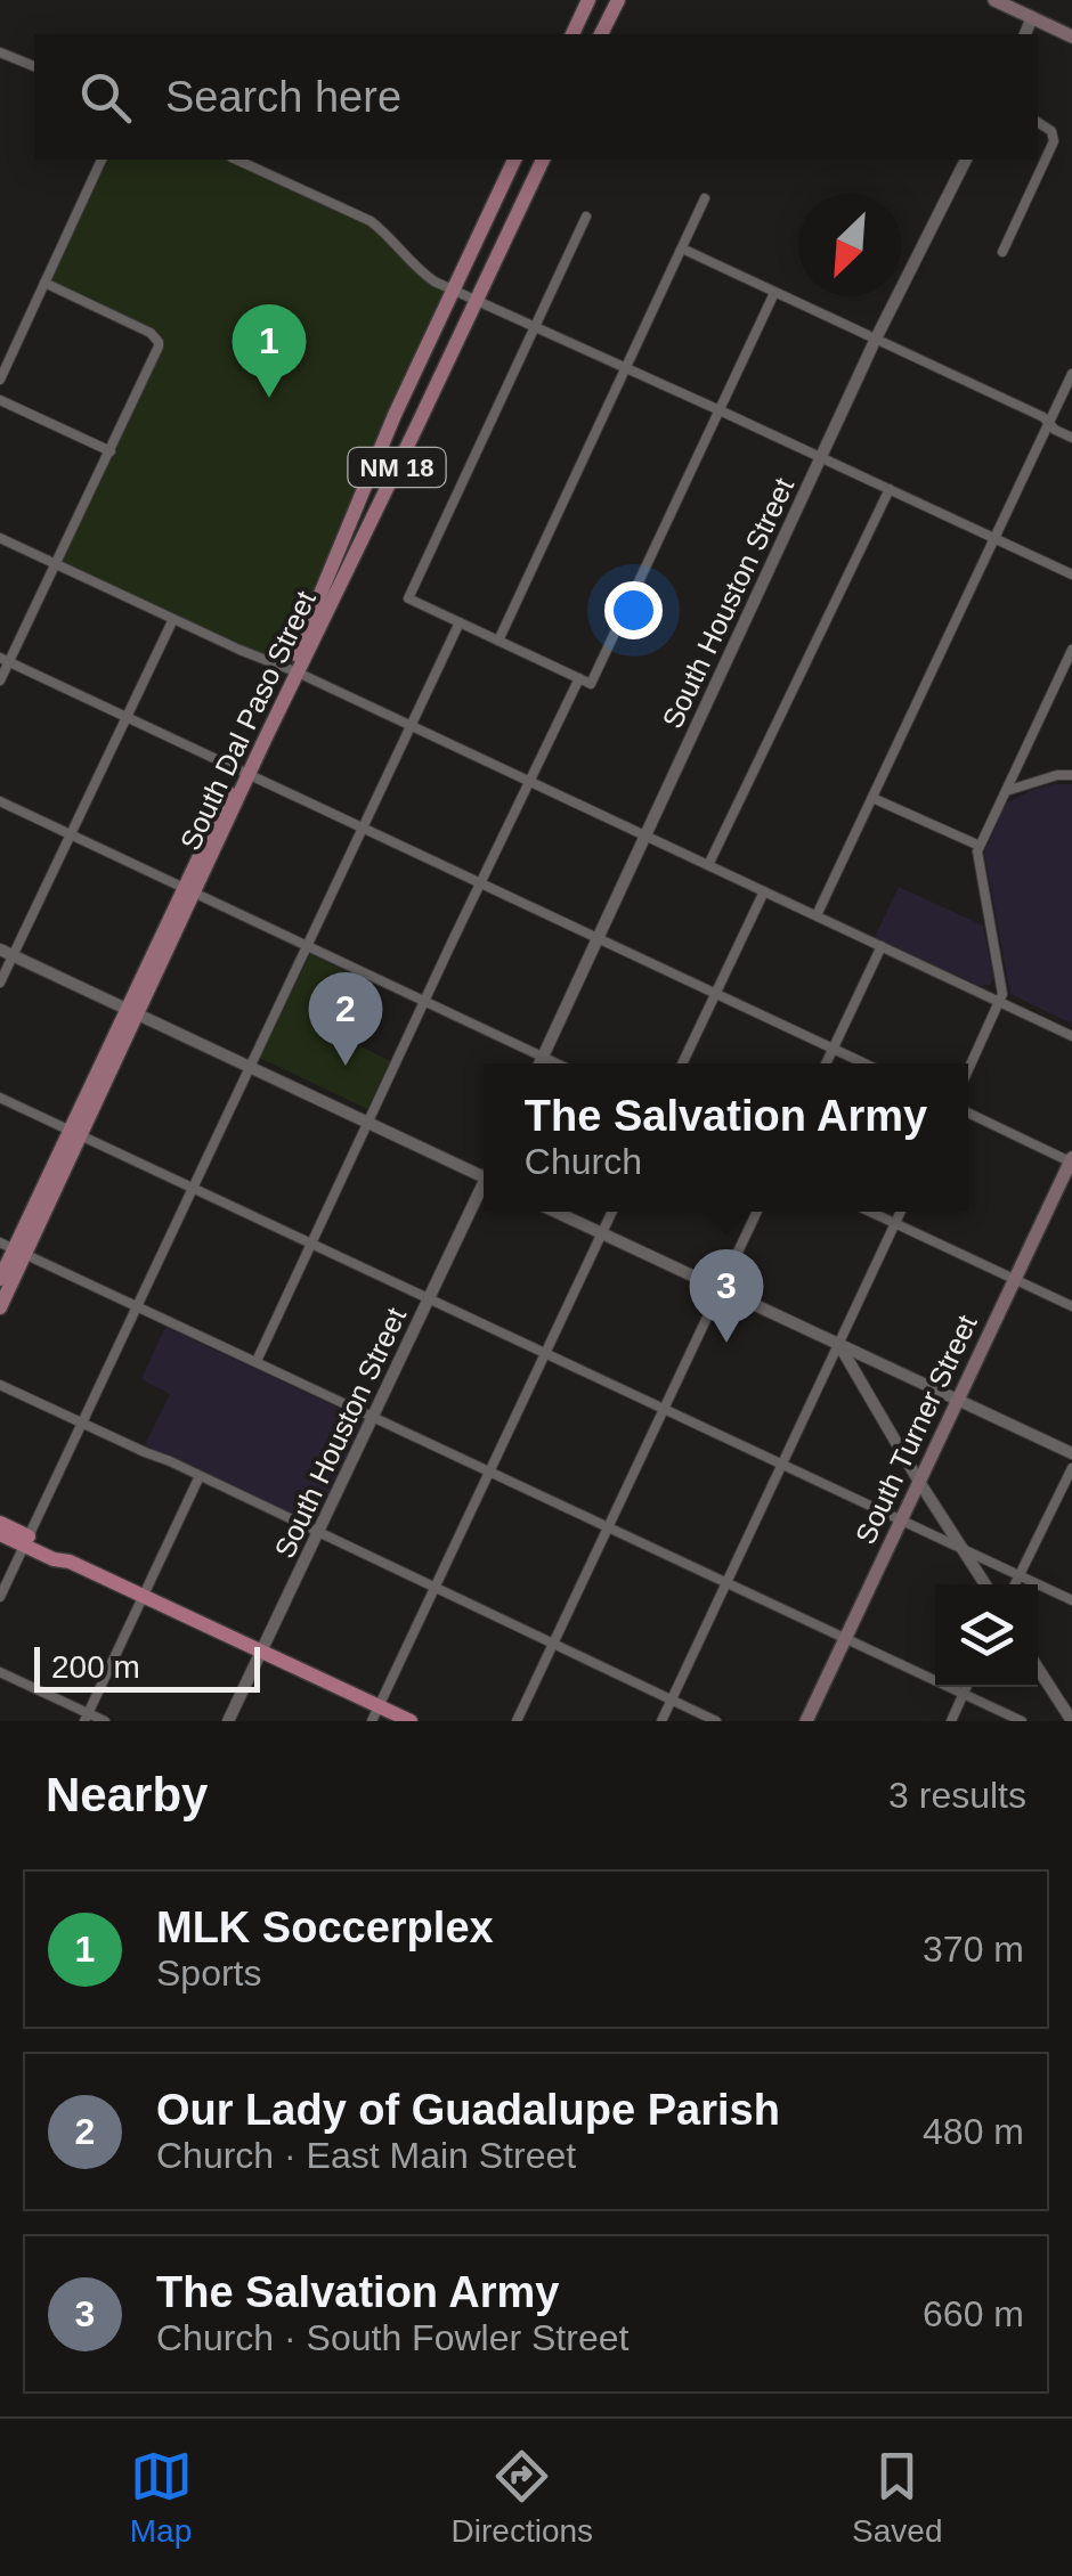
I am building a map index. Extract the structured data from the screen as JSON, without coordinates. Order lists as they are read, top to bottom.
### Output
{
  "streets": {
    "main road": ["NM 18", "South Dal Paso Street", "South Turner Street"],
    "street": ["South Houston Street"]
  },
  "scale_bar": "200 m",
  "north": "bottom left",
  "page": {
    "search": "Search here",
    "pins": ["1", "2", "3"],
    "popup": ["The Salvation Army", "Church"],
    "scale": "200 m",
    "heading": ["Nearby", "3 results"],
    "list": [
      {
        "mark": "1",
        "name": "MLK Soccerplex",
        "note": "Sports",
        "value": "370 m"
      },
      {
        "mark": "2",
        "name": "Our Lady of Guadalupe Parish",
        "note": "Church · East Main Street",
        "value": "480 m"
      },
      {
        "mark": "3",
        "name": "The Salvation Army",
        "note": "Church · South Fowler Street",
        "value": "660 m"
      }
    ],
    "nav": ["Map", "Directions", "Saved"]
  }
}
